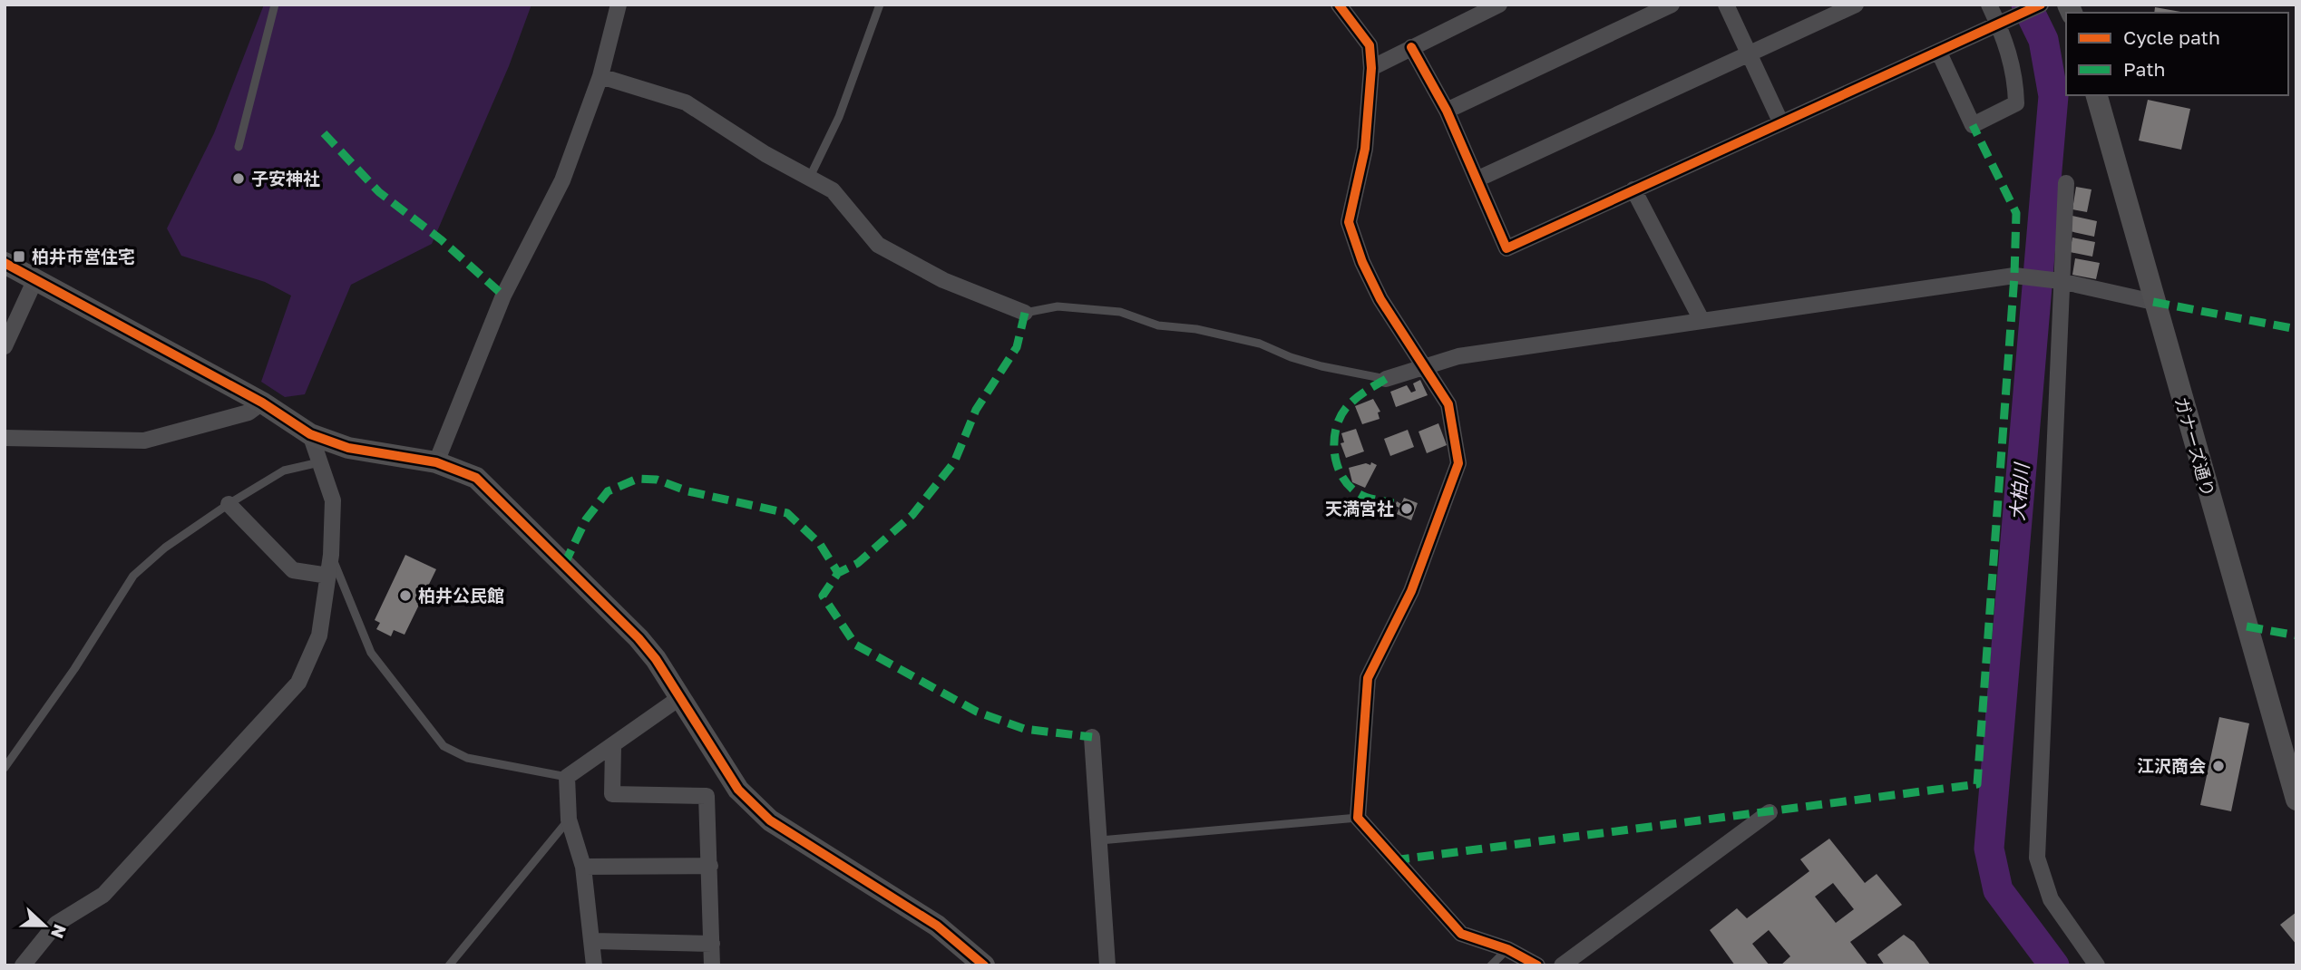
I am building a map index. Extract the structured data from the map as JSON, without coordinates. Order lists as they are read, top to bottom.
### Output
{
  "streets": {
    "street": ["ガナーズ通り"]
  },
  "water": ["大柏川"],
  "places": {
    "other": [
      "子安神社",
      "天満宮社",
      "柏井公民館",
      "江沢商会"
    ],
    "transit": ["柏井市営住宅"]
  },
  "legend": ["Cycle path", "Path"],
  "north": "right"
}
